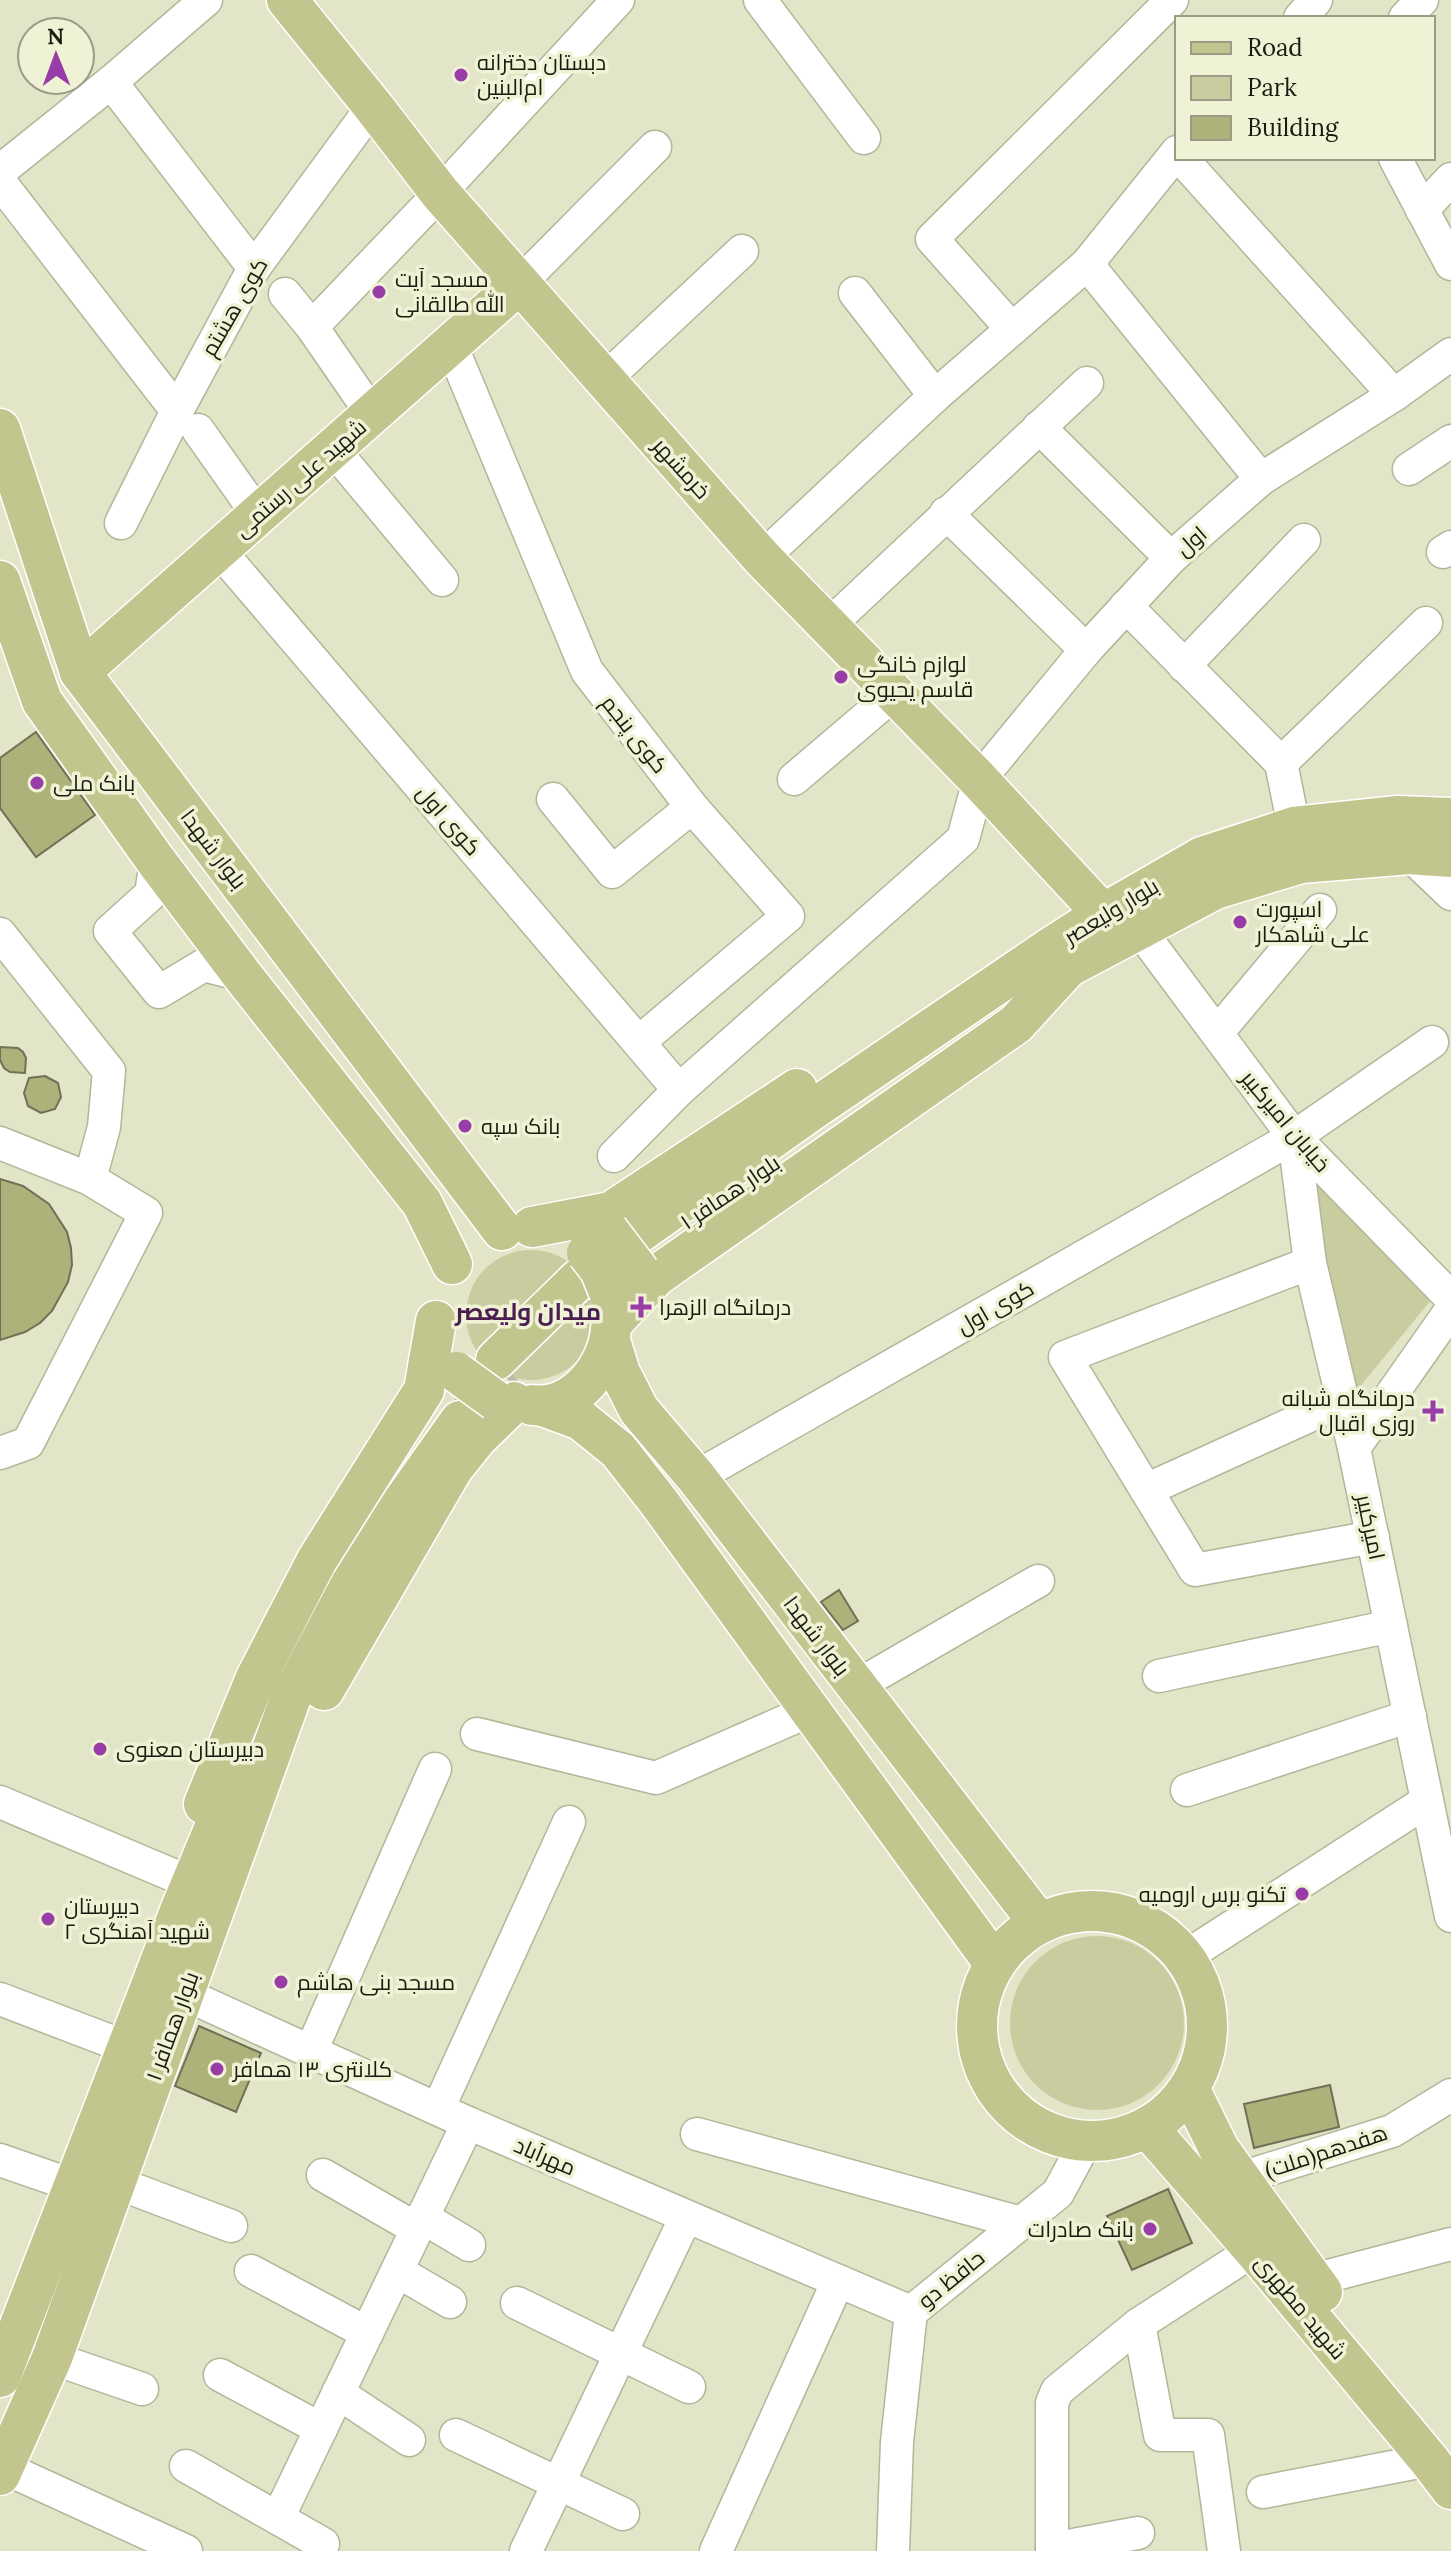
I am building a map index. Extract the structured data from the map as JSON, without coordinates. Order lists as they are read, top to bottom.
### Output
{
  "streets": {
    "main road": [
      "خرمشهر",
      "شهید علی رستمی",
      "بلوار شهدا",
      "بلوار ولیعصر",
      "بلوار همافر ۱",
      "شهید مطهری"
    ],
    "street": [
      "کوی هشتم",
      "اول",
      "کوی پنجم",
      "کوی اول",
      "خیابان امیرکبیر",
      "امیرکبیر",
      "هفدهم(ملت)",
      "مهرآباد",
      "حافظ دو"
    ]
  },
  "crossings": [
    ["کوی هشتم", "خرمشهر"],
    ["خرمشهر", "شهید علی رستمی"],
    ["خرمشهر", "اول"],
    ["خرمشهر", "بلوار ولیعصر"],
    ["شهید علی رستمی", "کوی پنجم"],
    ["شهید علی رستمی", "کوی اول"],
    ["شهید علی رستمی", "بلوار شهدا"],
    ["کوی پنجم", "کوی اول"],
    ["کوی اول", "بلوار شهدا"],
    ["کوی اول", "خیابان امیرکبیر"],
    ["کوی اول", "امیرکبیر"],
    ["بلوار شهدا", "بلوار همافر ۱"],
    ["بلوار شهدا", "حافظ دو"],
    ["بلوار شهدا", "شهید مطهری"],
    ["بلوار ولیعصر", "خیابان امیرکبیر"],
    ["بلوار ولیعصر", "بلوار همافر ۱"],
    ["خیابان امیرکبیر", "امیرکبیر"],
    ["بلوار همافر ۱", "مهرآباد"],
    ["هفدهم(ملت)", "شهید مطهری"],
    ["مهرآباد", "حافظ دو"],
    ["حافظ دو", "شهید مطهری"]
  ],
  "districts": ["میدان ولیعصر"],
  "places": {
    "other": [
      "دبستان دخترانه ام‌البنین",
      "مسجد آیت الله طالقانی",
      "لوازم خانگی قاسم یحیوی",
      "بانک ملی",
      "اسپورت علی شاهکار",
      "بانک سپه",
      "دبیرستان معنوی",
      "تکنو برس ارومیه",
      "دبیرستان شهید آهنگری ۲",
      "مسجد بنی هاشم",
      "کلانتری ۱۳ همافر",
      "بانک صادرات"
    ],
    "health": ["درمانگاه الزهرا", "درمانگاه شبانه روزی اقبال"]
  },
  "legend": ["Road", "Park", "Building"],
  "north": "top"
}
